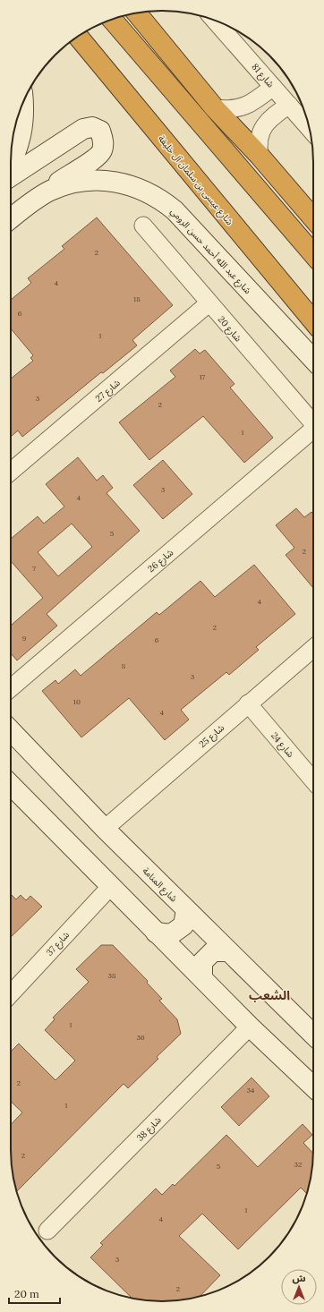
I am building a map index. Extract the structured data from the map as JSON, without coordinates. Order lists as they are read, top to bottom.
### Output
{
  "streets": {
    "highway": ["شارع عيسى بن سلمان آل خليفة"],
    "street": [
      "شارع 81",
      "شارع عبد الله أحمد حسن الرومي",
      "شارع 20",
      "شارع 27",
      "شارع 26",
      "شارع 25",
      "شارع 24",
      "شارع المنامة",
      "شارع 37",
      "شارع 38"
    ]
  },
  "crossings": [
    ["شارع 20", "شارع 27"],
    ["شارع 25", "شارع 24"],
    ["شارع 25", "شارع المنامة"]
  ],
  "districts": ["الشعب"],
  "house_numbers": [
    "2",
    "4",
    "18",
    "6",
    "1",
    "17",
    "3",
    "2",
    "1",
    "3",
    "4",
    "5",
    "2",
    "7",
    "4",
    "2",
    "9",
    "6",
    "8",
    "3",
    "10",
    "4",
    "38",
    "1",
    "36",
    "2",
    "34",
    "1",
    "2",
    "32",
    "5",
    "1",
    "4",
    "3",
    "2"
  ],
  "scale_bar": "20 m",
  "north": "top"
}
